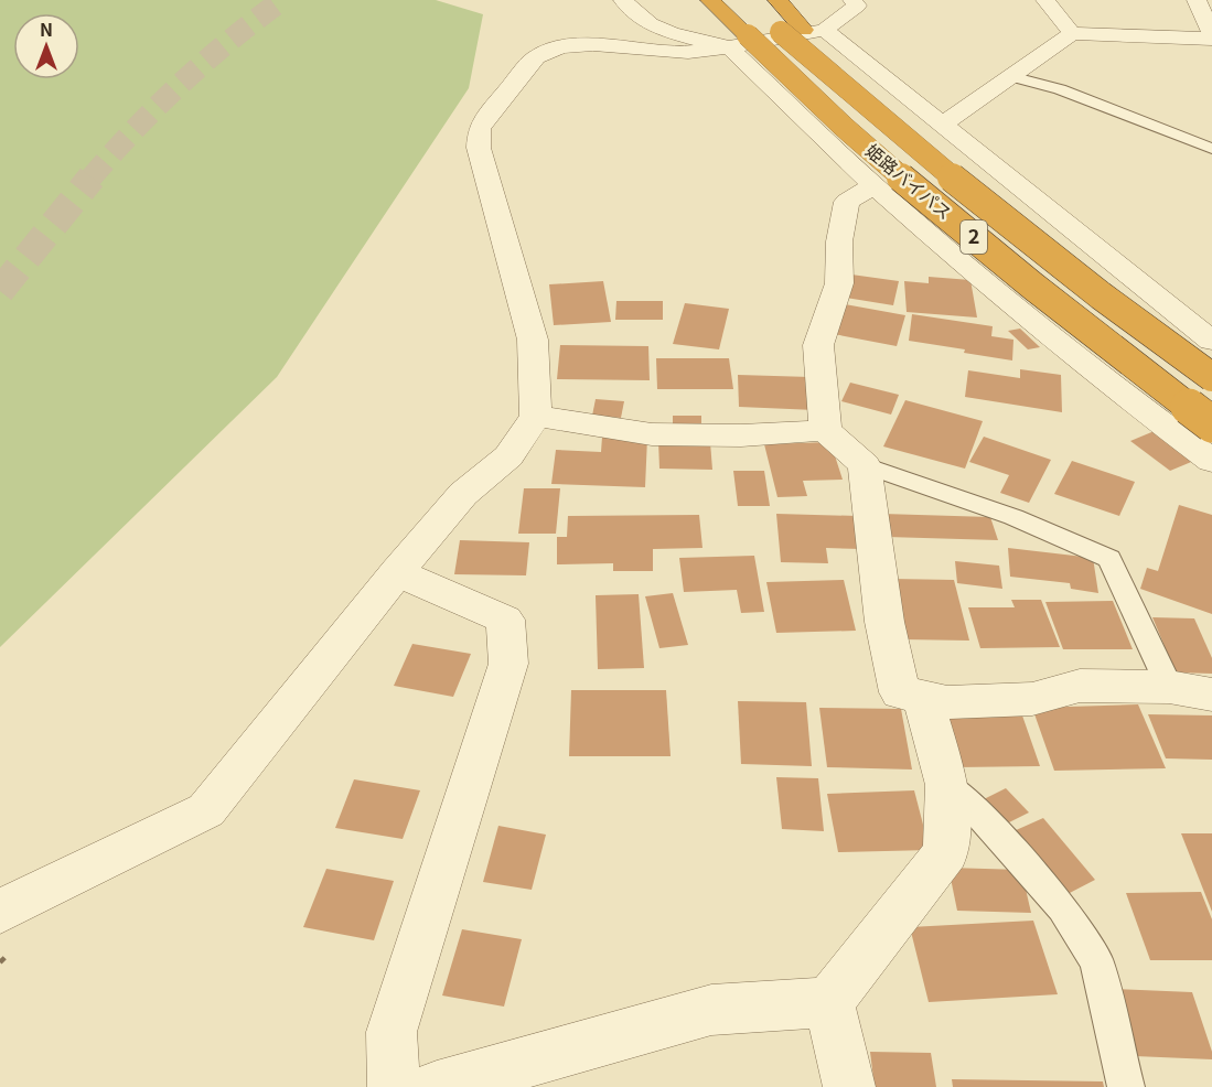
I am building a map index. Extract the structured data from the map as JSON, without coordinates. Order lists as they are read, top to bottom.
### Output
{
  "streets": {
    "highway": ["姫路バイパス", "2"]
  },
  "north": "top"
}
